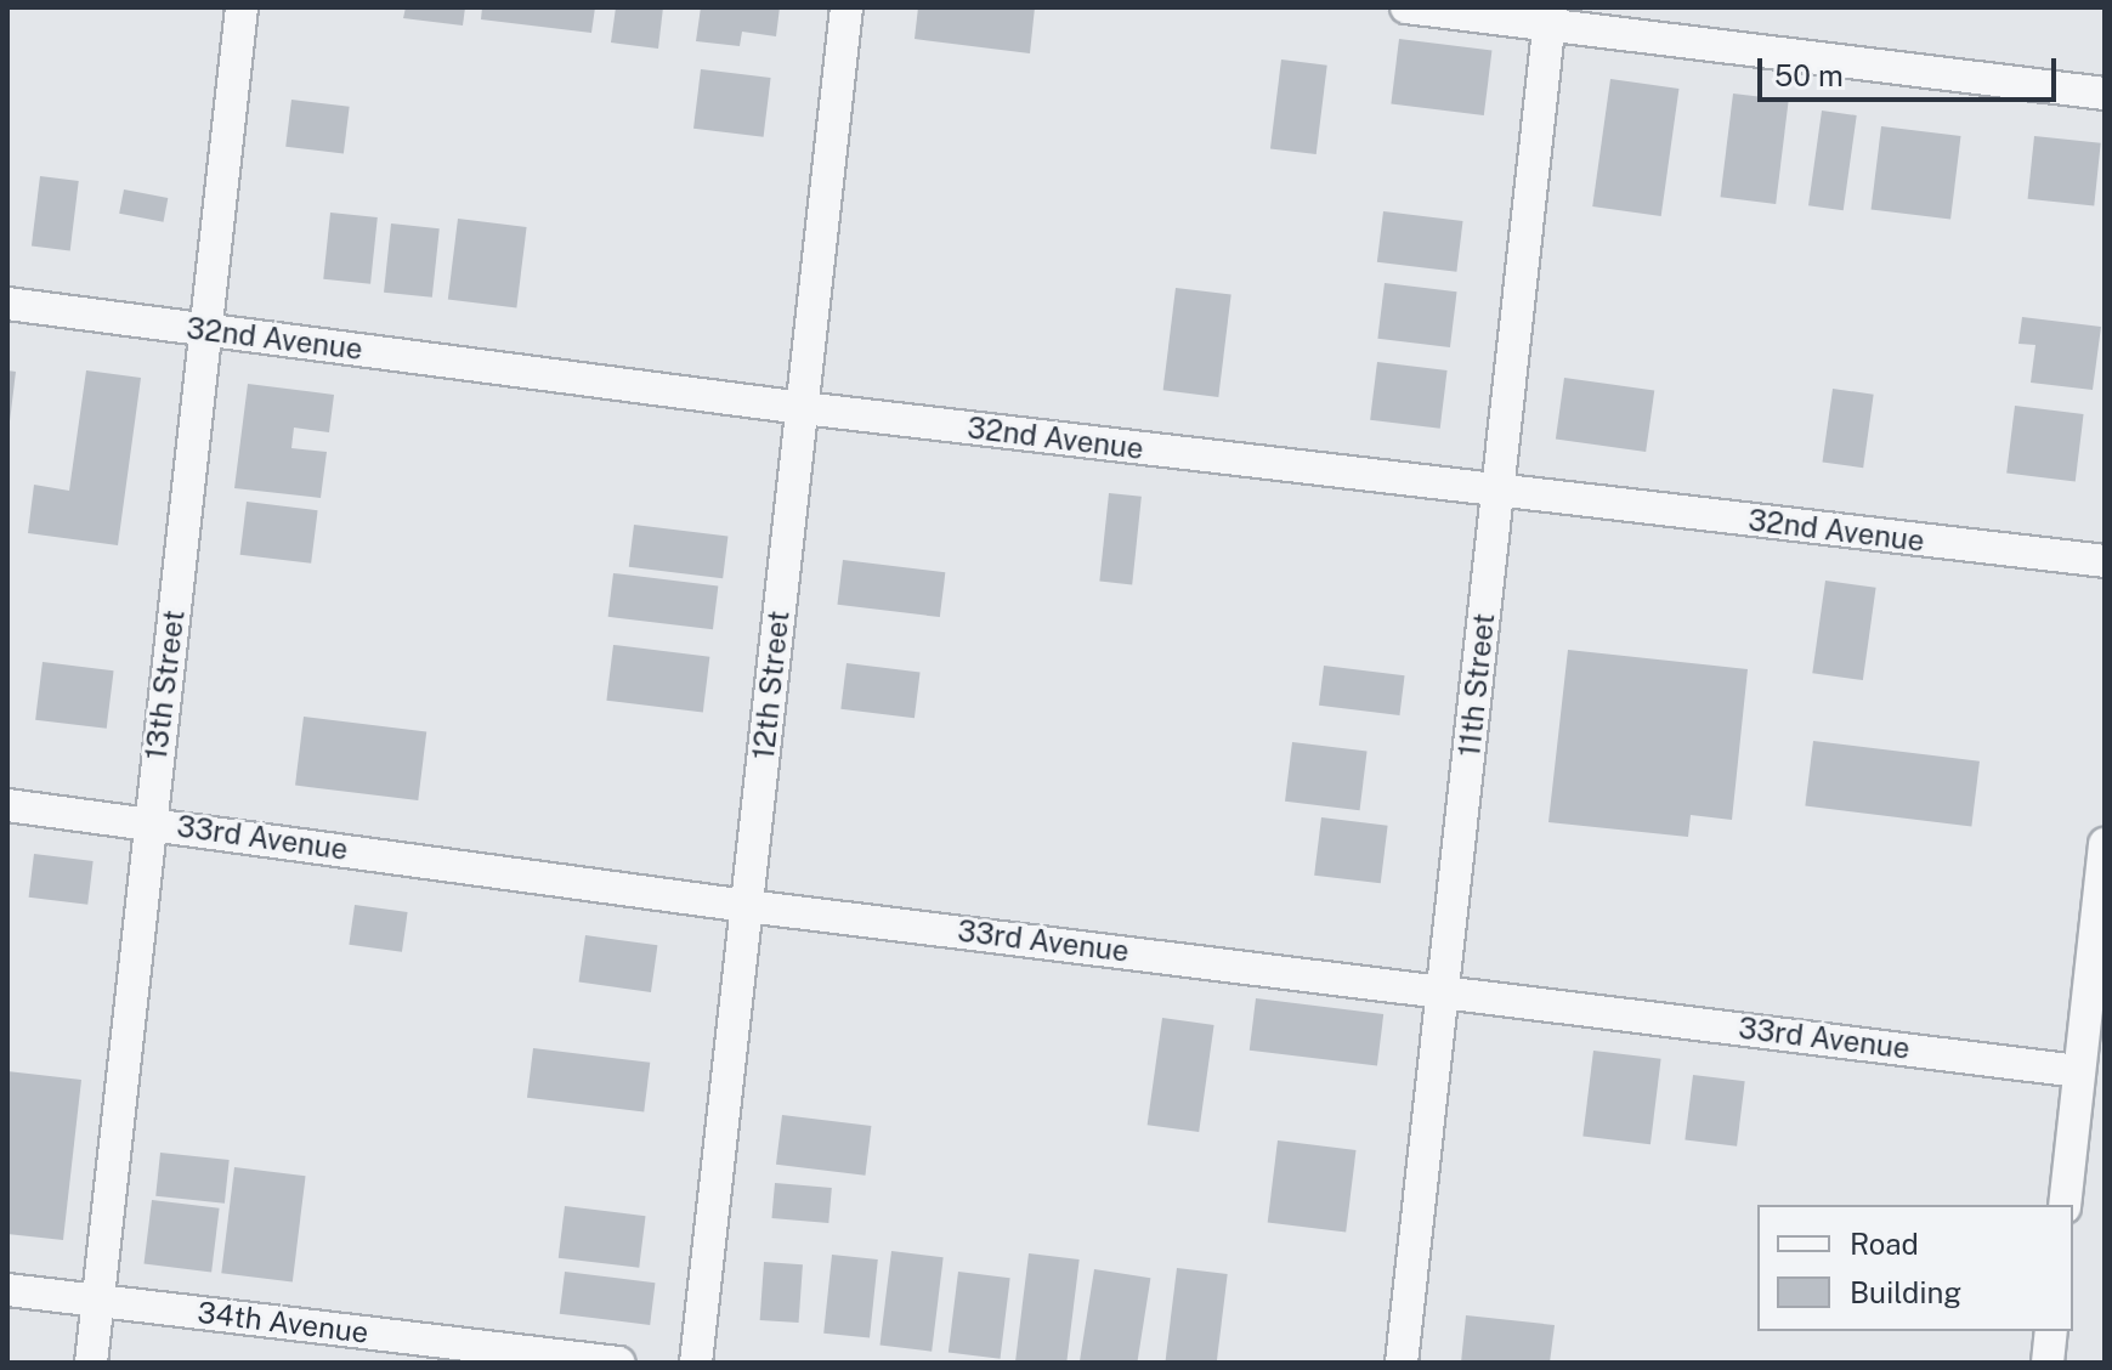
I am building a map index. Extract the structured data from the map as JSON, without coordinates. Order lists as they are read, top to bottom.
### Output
{
  "streets": {
    "street": [
      "32nd Avenue",
      "13th Street",
      "12th Street",
      "11th Street",
      "33rd Avenue",
      "34th Avenue"
    ]
  },
  "crossings": [
    ["32nd Avenue", "13th Street"],
    ["32nd Avenue", "12th Street"],
    ["32nd Avenue", "11th Street"],
    ["13th Street", "33rd Avenue"],
    ["13th Street", "34th Avenue"],
    ["12th Street", "33rd Avenue"],
    ["11th Street", "33rd Avenue"]
  ],
  "legend": ["Road", "Building"],
  "scale_bar": "50 m"
}
